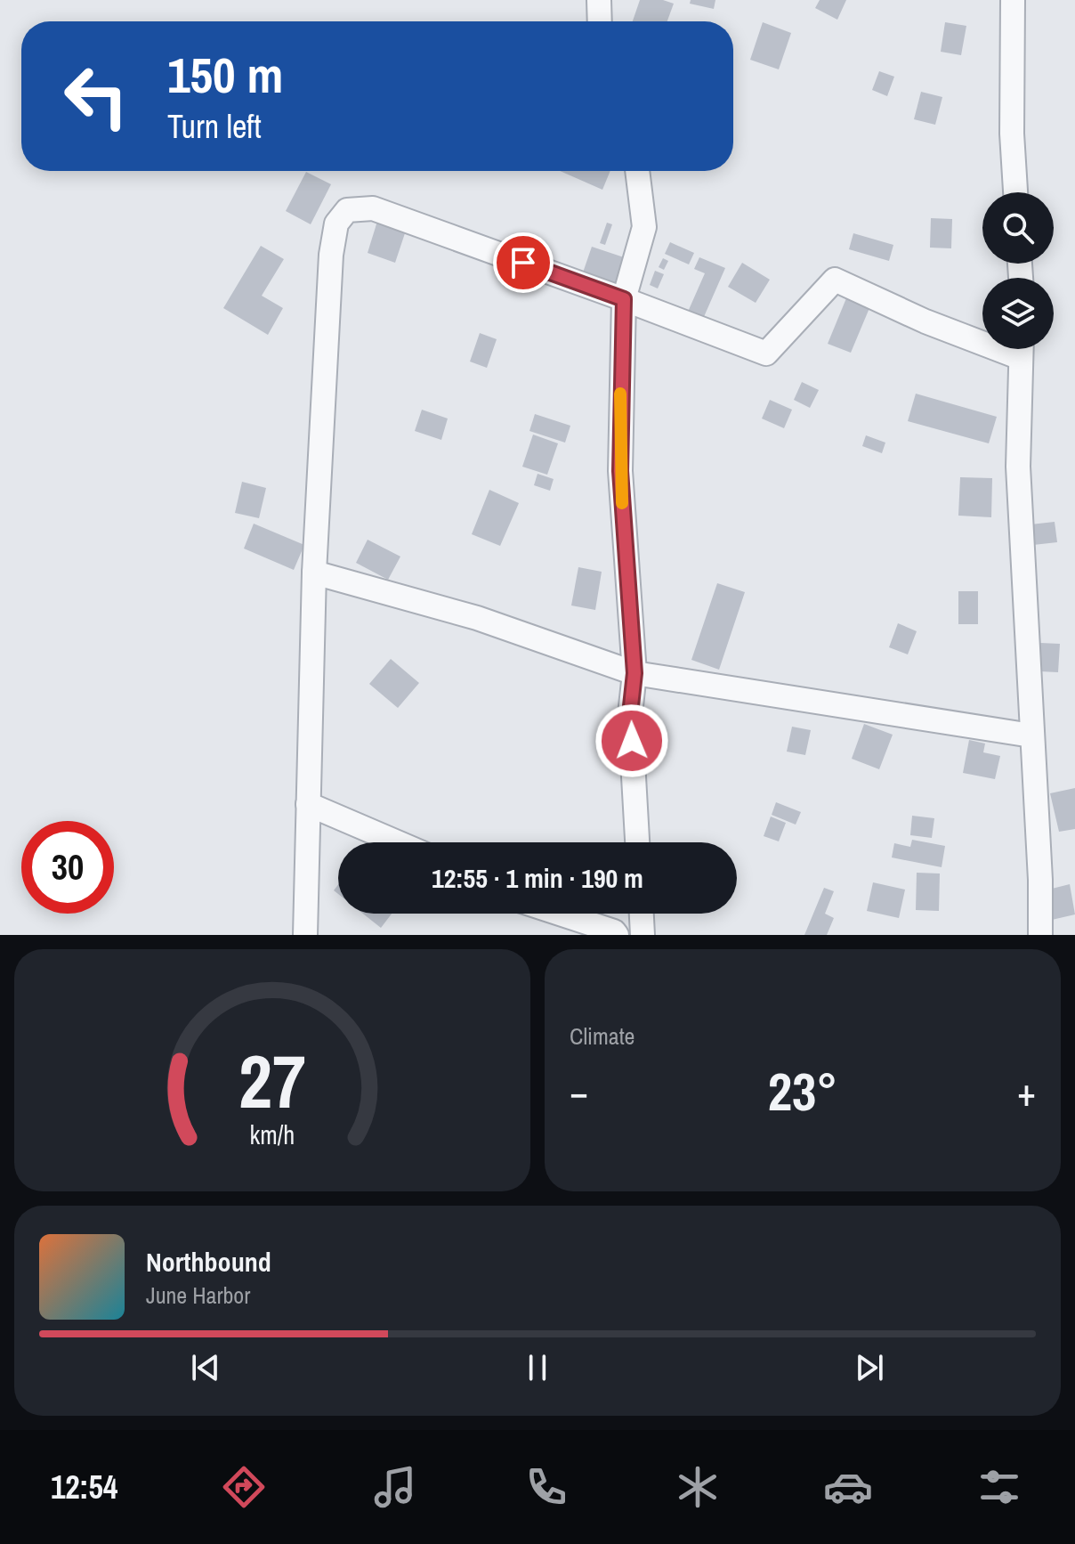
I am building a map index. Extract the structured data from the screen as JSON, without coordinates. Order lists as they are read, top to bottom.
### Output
{
  "page": {
    "turn": ["150 m", "Turn left"],
    "limit": "30",
    "trip": "12:55 · 1 min · 190 m",
    "tile": "Climate",
    "heat": ["−", "23°", "+"],
    "song": ["Northbound", "June Harbor"],
    "tabs": "12:54",
    "gauge": ["27", "km/h"]
  }
}
